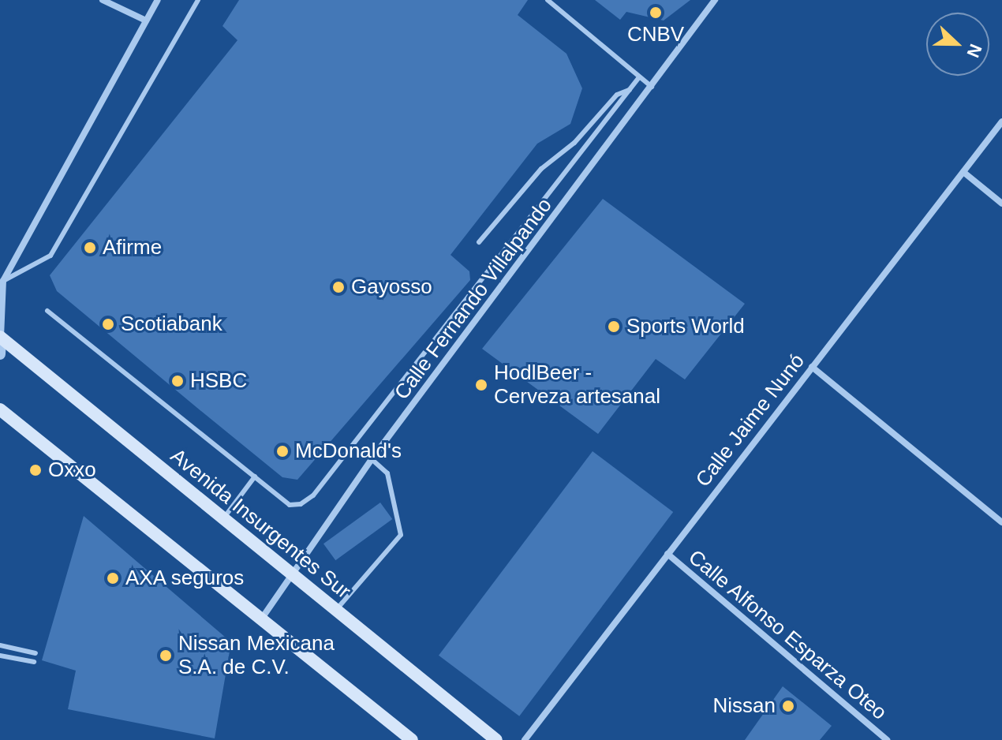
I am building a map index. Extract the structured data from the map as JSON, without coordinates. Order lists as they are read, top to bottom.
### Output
{
  "streets": {
    "main road": ["Avenida Insurgentes Sur"],
    "street": ["Calle Fernando Villalpando", "Calle Jaime Nunó", "Calle Alfonso Esparza Oteo"]
  },
  "crossings": [
    ["Calle Fernando Villalpando", "Avenida Insurgentes Sur"],
    ["Calle Jaime Nunó", "Calle Alfonso Esparza Oteo"]
  ],
  "places": [
    "CNBV",
    "Afirme",
    "Gayosso",
    "Scotiabank",
    "Sports World",
    "HSBC",
    "HodlBeer - Cerveza artesanal",
    "McDonald's",
    "Oxxo",
    "AXA seguros",
    "Nissan Mexicana S.A. de C.V.",
    "Nissan"
  ],
  "north": "right"
}
